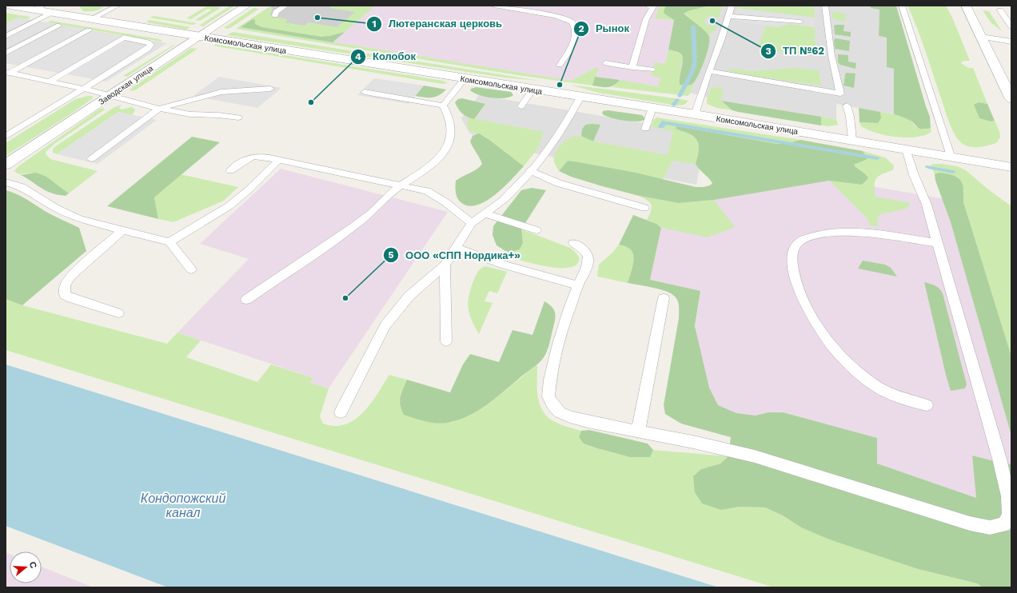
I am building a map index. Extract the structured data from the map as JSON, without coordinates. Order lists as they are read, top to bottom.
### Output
{
  "streets": {
    "street": ["Комсомольская улица", "Заводская улица"]
  },
  "crossings": [
    ["Комсомольская улица", "Заводская улица"]
  ],
  "water": ["Кондопожский канал"],
  "places": [
    "Лютеранская церковь",
    "ТП №62",
    "Рынок",
    "Колобок",
    "ООО «СПП Нордика+»"
  ],
  "north": "right"
}
